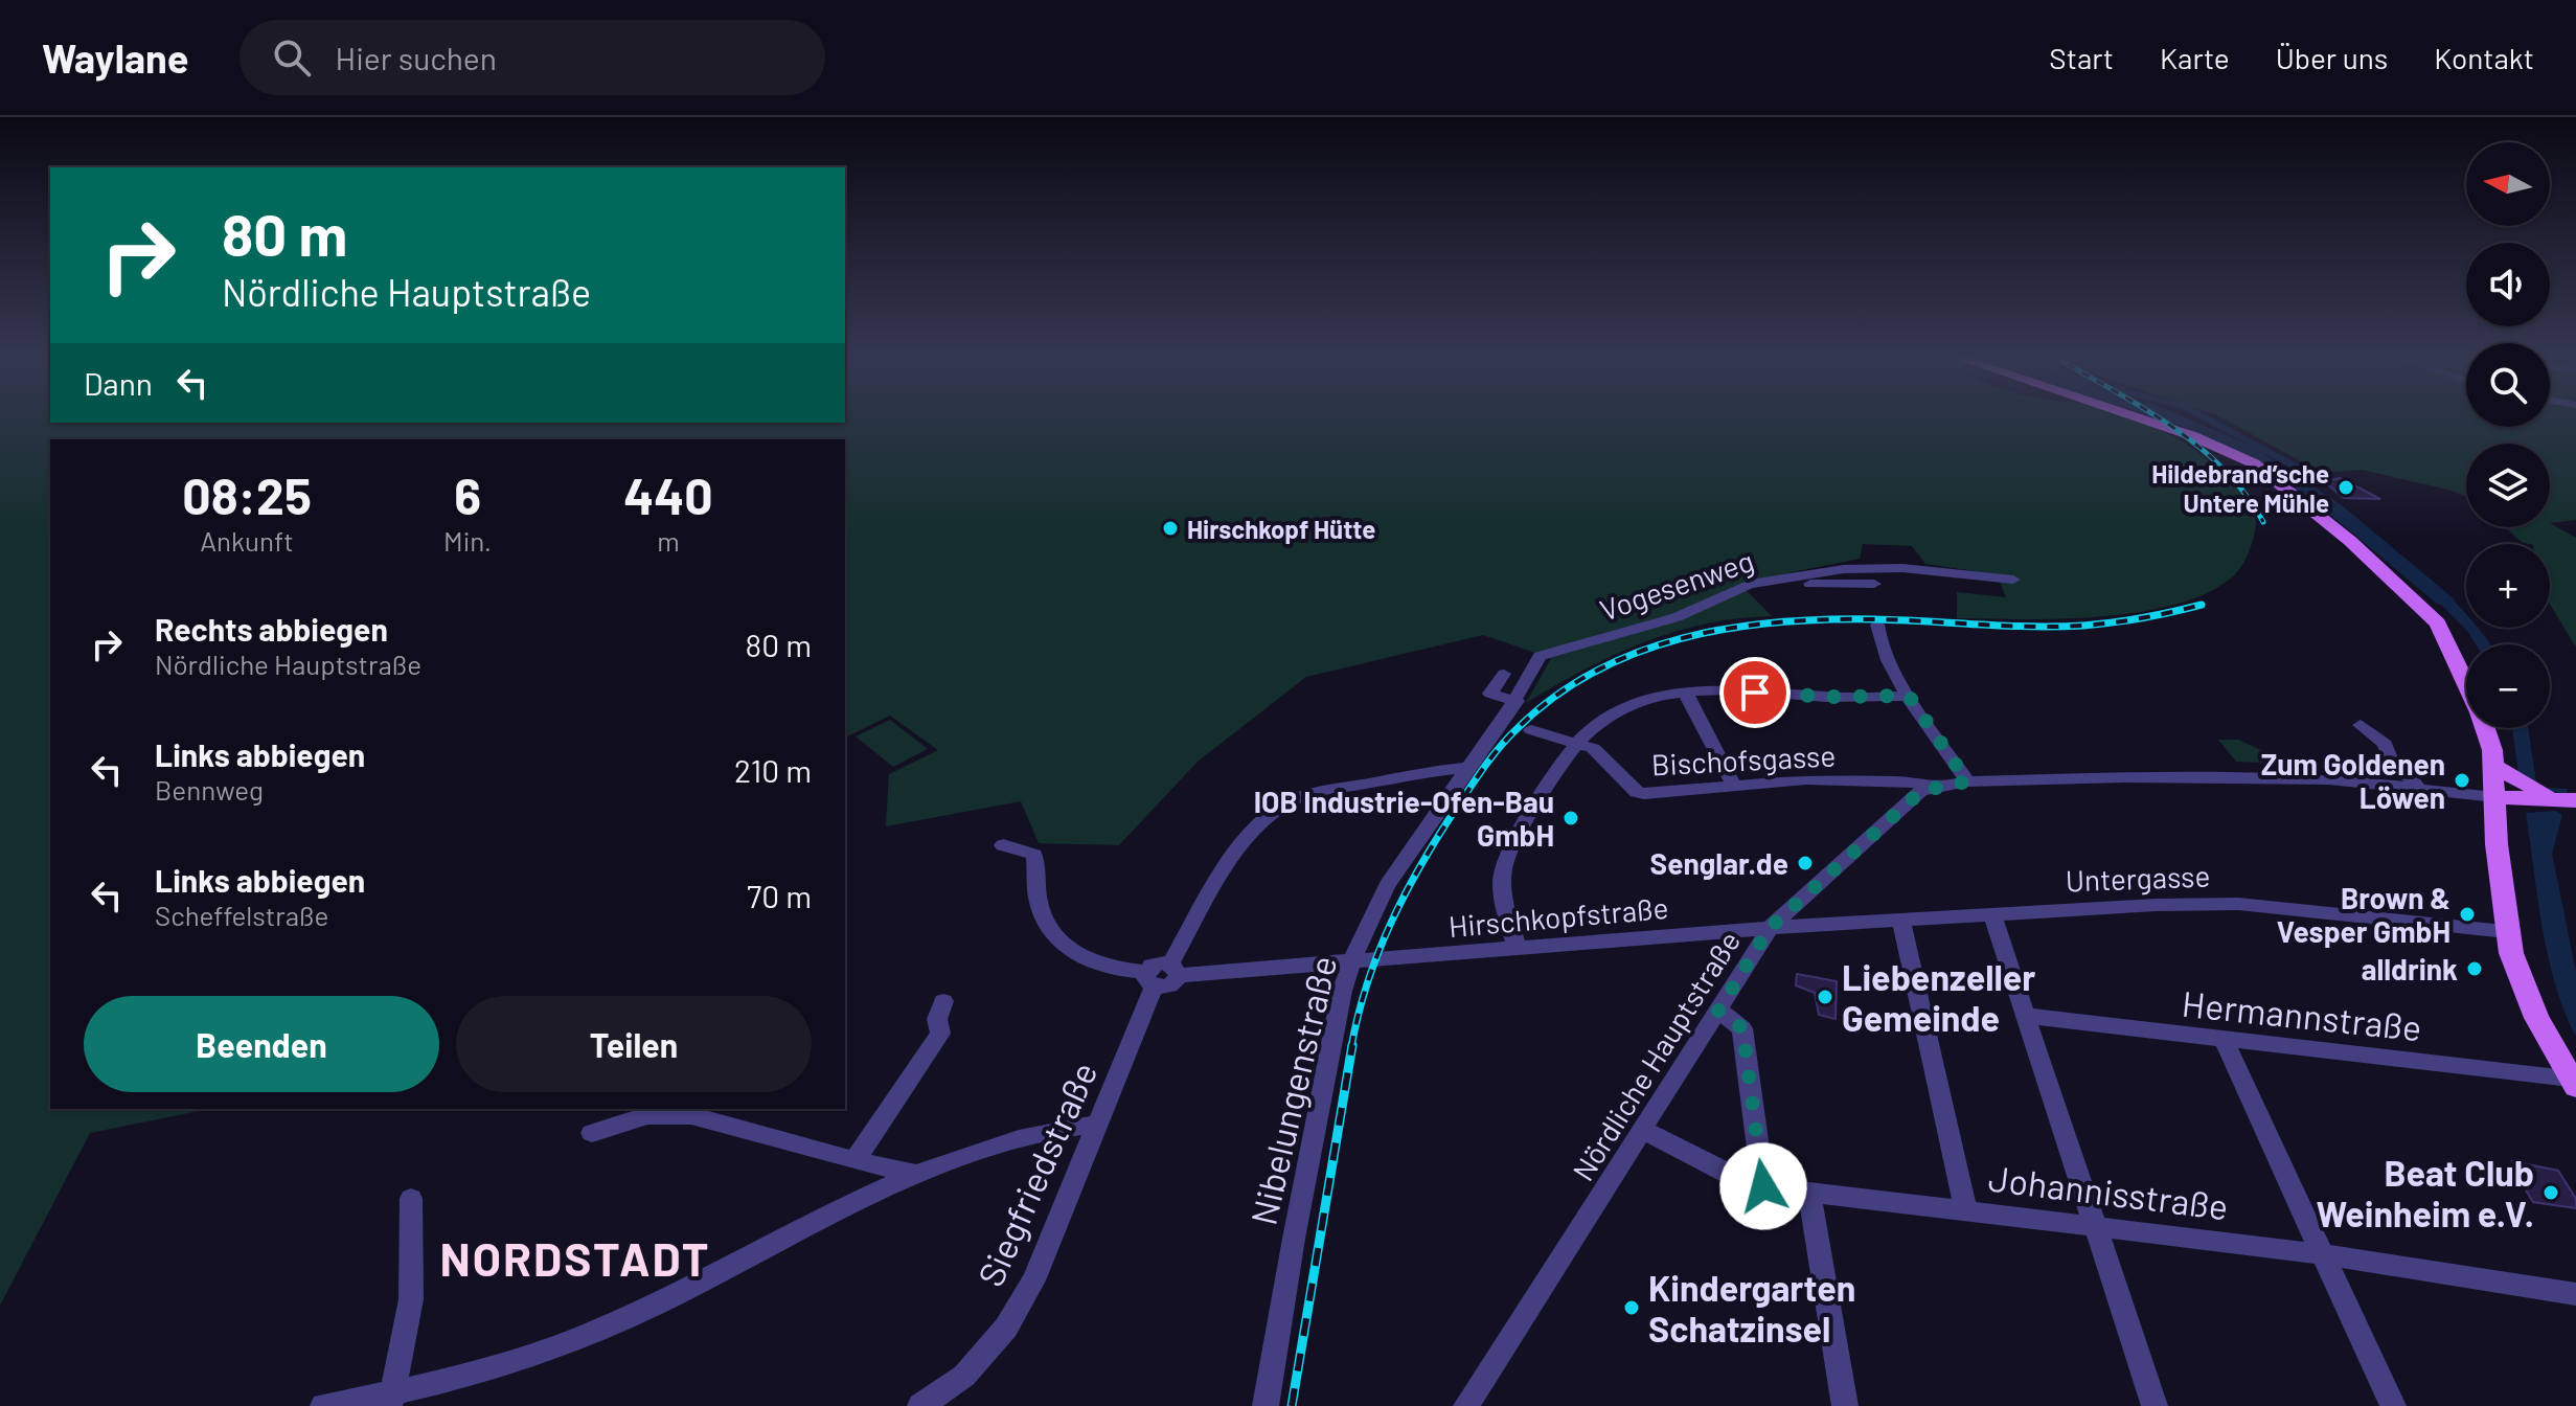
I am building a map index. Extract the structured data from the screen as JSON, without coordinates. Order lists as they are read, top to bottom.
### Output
{
  "streets": {
    "street": [
      "Vogesenweg",
      "Bischofsgasse",
      "Untergasse",
      "Hirschkopfstraße",
      "Hermannstraße",
      "Nördliche Hauptstraße",
      "Nibelungenstraße",
      "Siegfriedstraße",
      "Johannisstraße"
    ]
  },
  "crossings": [
    ["Vogesenweg", "Nibelungenstraße"],
    ["Bischofsgasse", "Nördliche Hauptstraße"],
    ["Untergasse", "Hirschkopfstraße"],
    ["Untergasse", "Nördliche Hauptstraße"],
    ["Hirschkopfstraße", "Nördliche Hauptstraße"],
    ["Hirschkopfstraße", "Nibelungenstraße"],
    ["Nördliche Hauptstraße", "Johannisstraße"]
  ],
  "districts": ["NORDSTADT"],
  "places": [
    "Hildebrand’sche Untere Mühle",
    "Hirschkopf Hütte",
    "Zum Goldenen Löwen",
    "IOB Industrie-Ofen-Bau GmbH",
    "Senglar.de",
    "Brown & Vesper GmbH",
    "alldrink",
    "Liebenzeller Gemeinde",
    "Beat Club Weinheim e.V.",
    "Kindergarten Schatzinsel"
  ],
  "north": "left",
  "page": {
    "header": "Waylane",
    "search": "Hier suchen",
    "nav": [
      "Start",
      "Karte",
      "Über uns",
      "Kontakt"
    ],
    "map_buttons": ["+", "−"],
    "turn": ["80 m", "Nördliche Hauptstraße"],
    "then": "Dann",
    "eta": [
      "08:25",
      "Ankunft",
      "6",
      "Min.",
      "440",
      "m"
    ],
    "list": [
      {
        "name": "Rechts abbiegen",
        "note": "Nördliche Hauptstraße",
        "value": "80 m"
      },
      {
        "name": "Links abbiegen",
        "note": "Bennweg",
        "value": "210 m"
      },
      {
        "name": "Links abbiegen",
        "note": "Scheffelstraße",
        "value": "70 m"
      }
    ],
    "buttons": ["Beenden", "Teilen"]
  }
}
